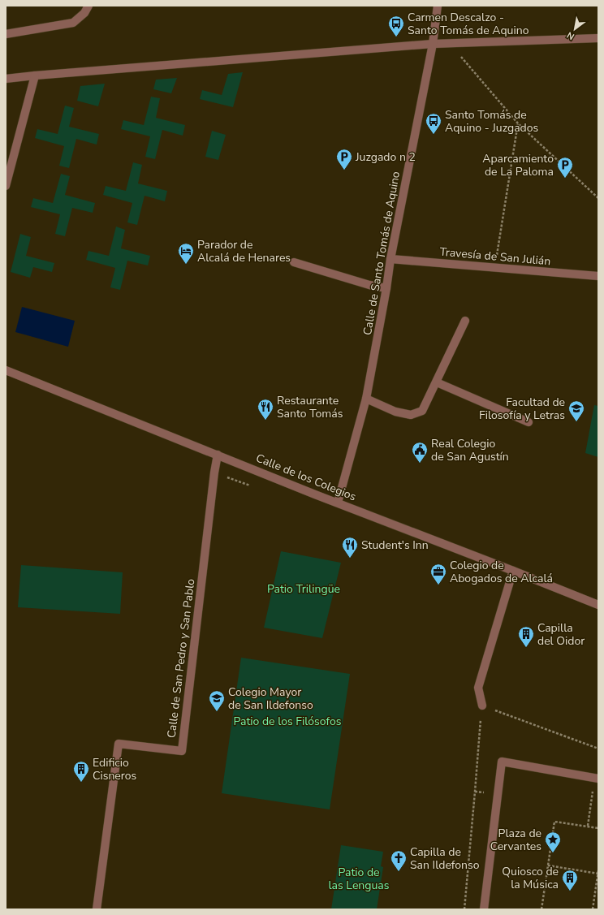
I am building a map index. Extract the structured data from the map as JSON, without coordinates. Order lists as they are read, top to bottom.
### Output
{
  "streets": {
    "street": [
      "Calle de Santo Tomás de Aquino",
      "Travesía de San Julián",
      "Calle de los Colegios",
      "Calle de San Pedro y San Pablo"
    ]
  },
  "crossings": [
    ["Calle de Santo Tomás de Aquino", "Travesía de San Julián"],
    ["Calle de Santo Tomás de Aquino", "Calle de los Colegios"],
    ["Calle de los Colegios", "Calle de San Pedro y San Pablo"]
  ],
  "parks": ["Patio Trilingüe", "Patio de los Filósofos", "Patio de las Lenguas"],
  "places": {
    "bus stop": ["Carmen Descalzo - Santo Tomás de Aquino", "Santo Tomás de Aquino - Juzgados"],
    "parking": ["Juzgado n 2", "Aparcamiento de La Paloma"],
    "hotel": ["Parador de Alcalá de Henares"],
    "restaurant": ["Restaurante Santo Tomás", "Student's Inn"],
    "school or university": ["Facultad de Filosofía y Letras", "Colegio Mayor de San Ildefonso"],
    "public building": ["Real Colegio de San Agustín"],
    "office": ["Colegio de Abogados de Alcalá"],
    "building": ["Capilla del Oidor", "Edificio Cisneros", "Quiosco de la Música"],
    "place": ["Plaza de Cervantes"],
    "church": ["Capilla de San Ildefonso"]
  },
  "north": "bottom left"
}
